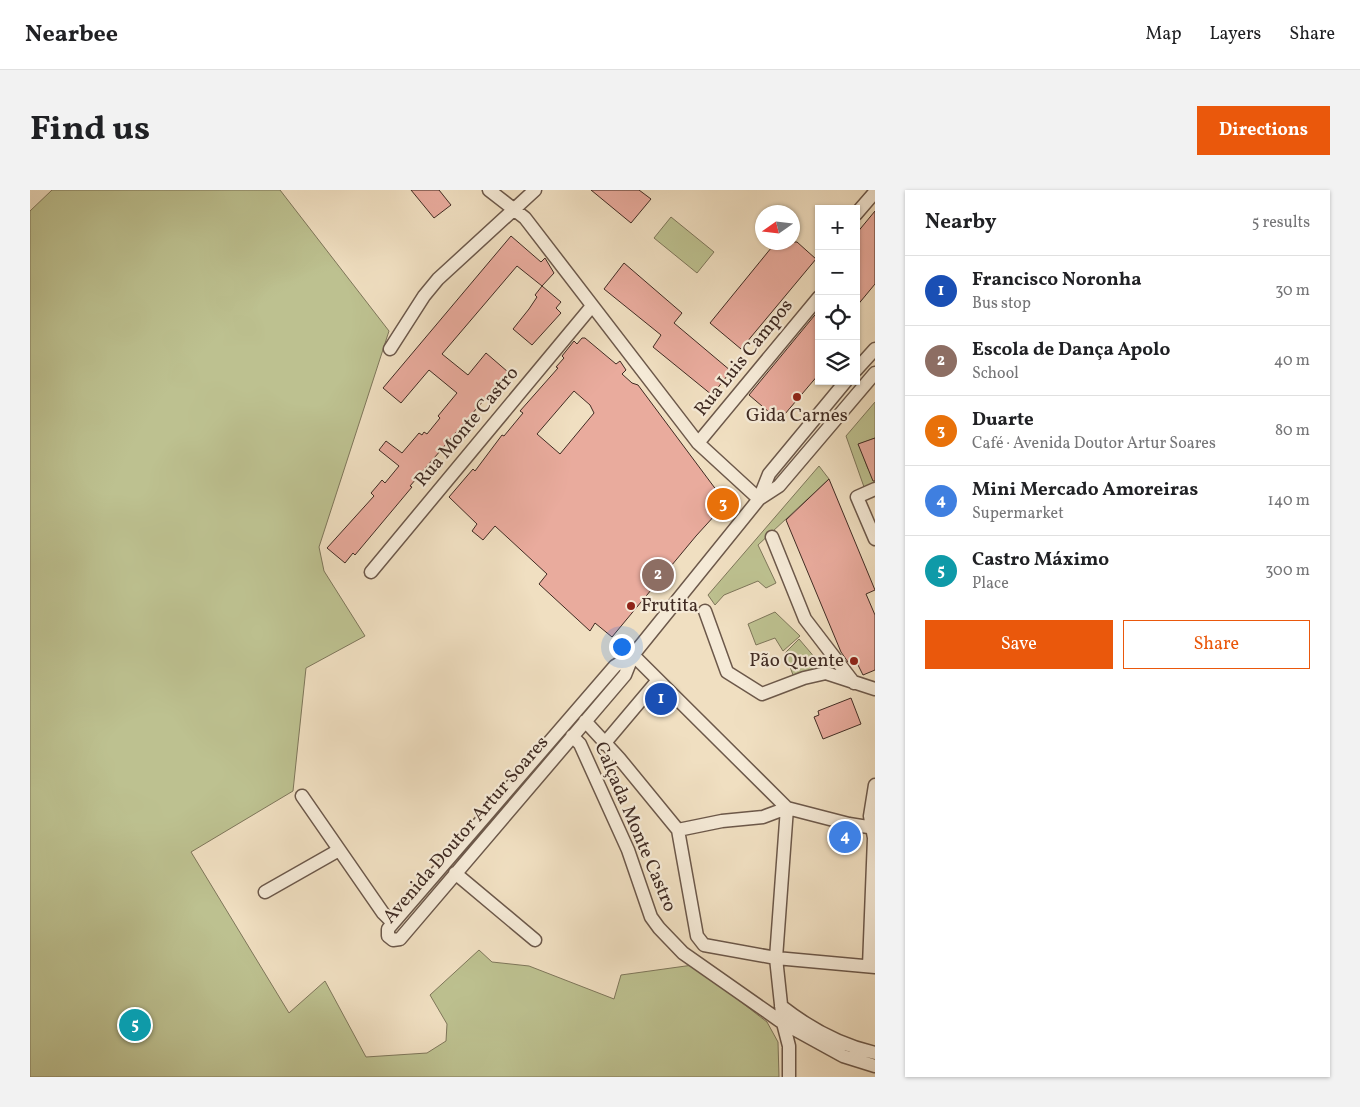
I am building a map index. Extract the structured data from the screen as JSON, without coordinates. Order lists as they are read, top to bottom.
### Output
{
  "streets": {
    "street": [
      "Rua Luis Campos",
      "Rua Monte Castro",
      "Calçada Monte Castro",
      "Avenida Doutor Artur Soares"
    ]
  },
  "crossings": [
    ["Calçada Monte Castro", "Avenida Doutor Artur Soares"]
  ],
  "places": ["Gida Carnes", "Frutita", "Pão Quente"],
  "north": "left",
  "page": {
    "header": "Nearbee",
    "nav": ["Map", "Layers", "Share"],
    "title": "Find us",
    "buttons": [
      "Directions",
      ["Save", "Share"]
    ],
    "heading": ["Nearby", "5 results"],
    "map_buttons": ["+", "−"],
    "list": [
      {
        "mark": "1",
        "name": "Francisco Noronha",
        "note": "Bus stop",
        "value": "30 m"
      },
      {
        "mark": "2",
        "name": "Escola de Dança Apolo",
        "note": "School",
        "value": "40 m"
      },
      {
        "mark": "3",
        "name": "Duarte",
        "note": "Café · Avenida Doutor Artur Soares",
        "value": "80 m"
      },
      {
        "mark": "4",
        "name": "Mini Mercado Amoreiras",
        "note": "Supermarket",
        "value": "140 m"
      },
      {
        "mark": "5",
        "name": "Castro Máximo",
        "note": "Place",
        "value": "300 m"
      }
    ],
    "pins": [
      "3",
      "2",
      "1",
      "4",
      "5"
    ]
  }
}
